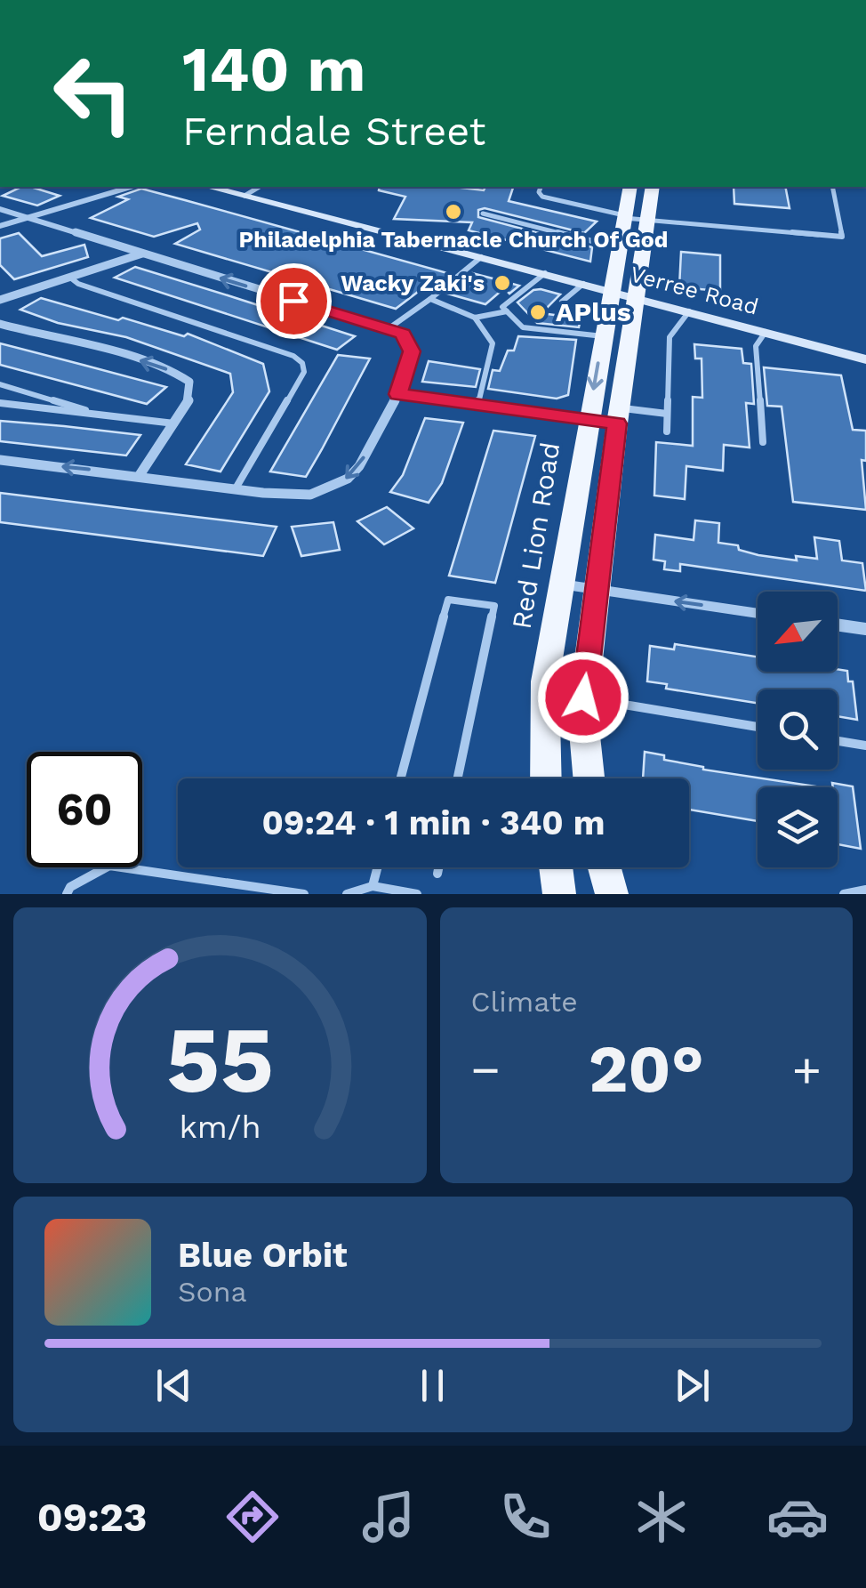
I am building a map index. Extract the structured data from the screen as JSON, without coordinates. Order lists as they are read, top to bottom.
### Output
{
  "streets": {
    "main road": ["Verree Road", "Red Lion Road"]
  },
  "crossings": [
    ["Verree Road", "Red Lion Road"]
  ],
  "places": ["Philadelphia Tabernacle Church Of God", "Wacky Zaki's", "APlus"],
  "north": "bottom left",
  "page": {
    "turn": ["140 m", "Ferndale Street"],
    "limit": "60",
    "trip": "09:24 · 1 min · 340 m",
    "tile": "Climate",
    "heat": ["−", "20°", "+"],
    "song": ["Blue Orbit", "Sona"],
    "tabs": "09:23",
    "gauge": ["55", "km/h"]
  }
}
